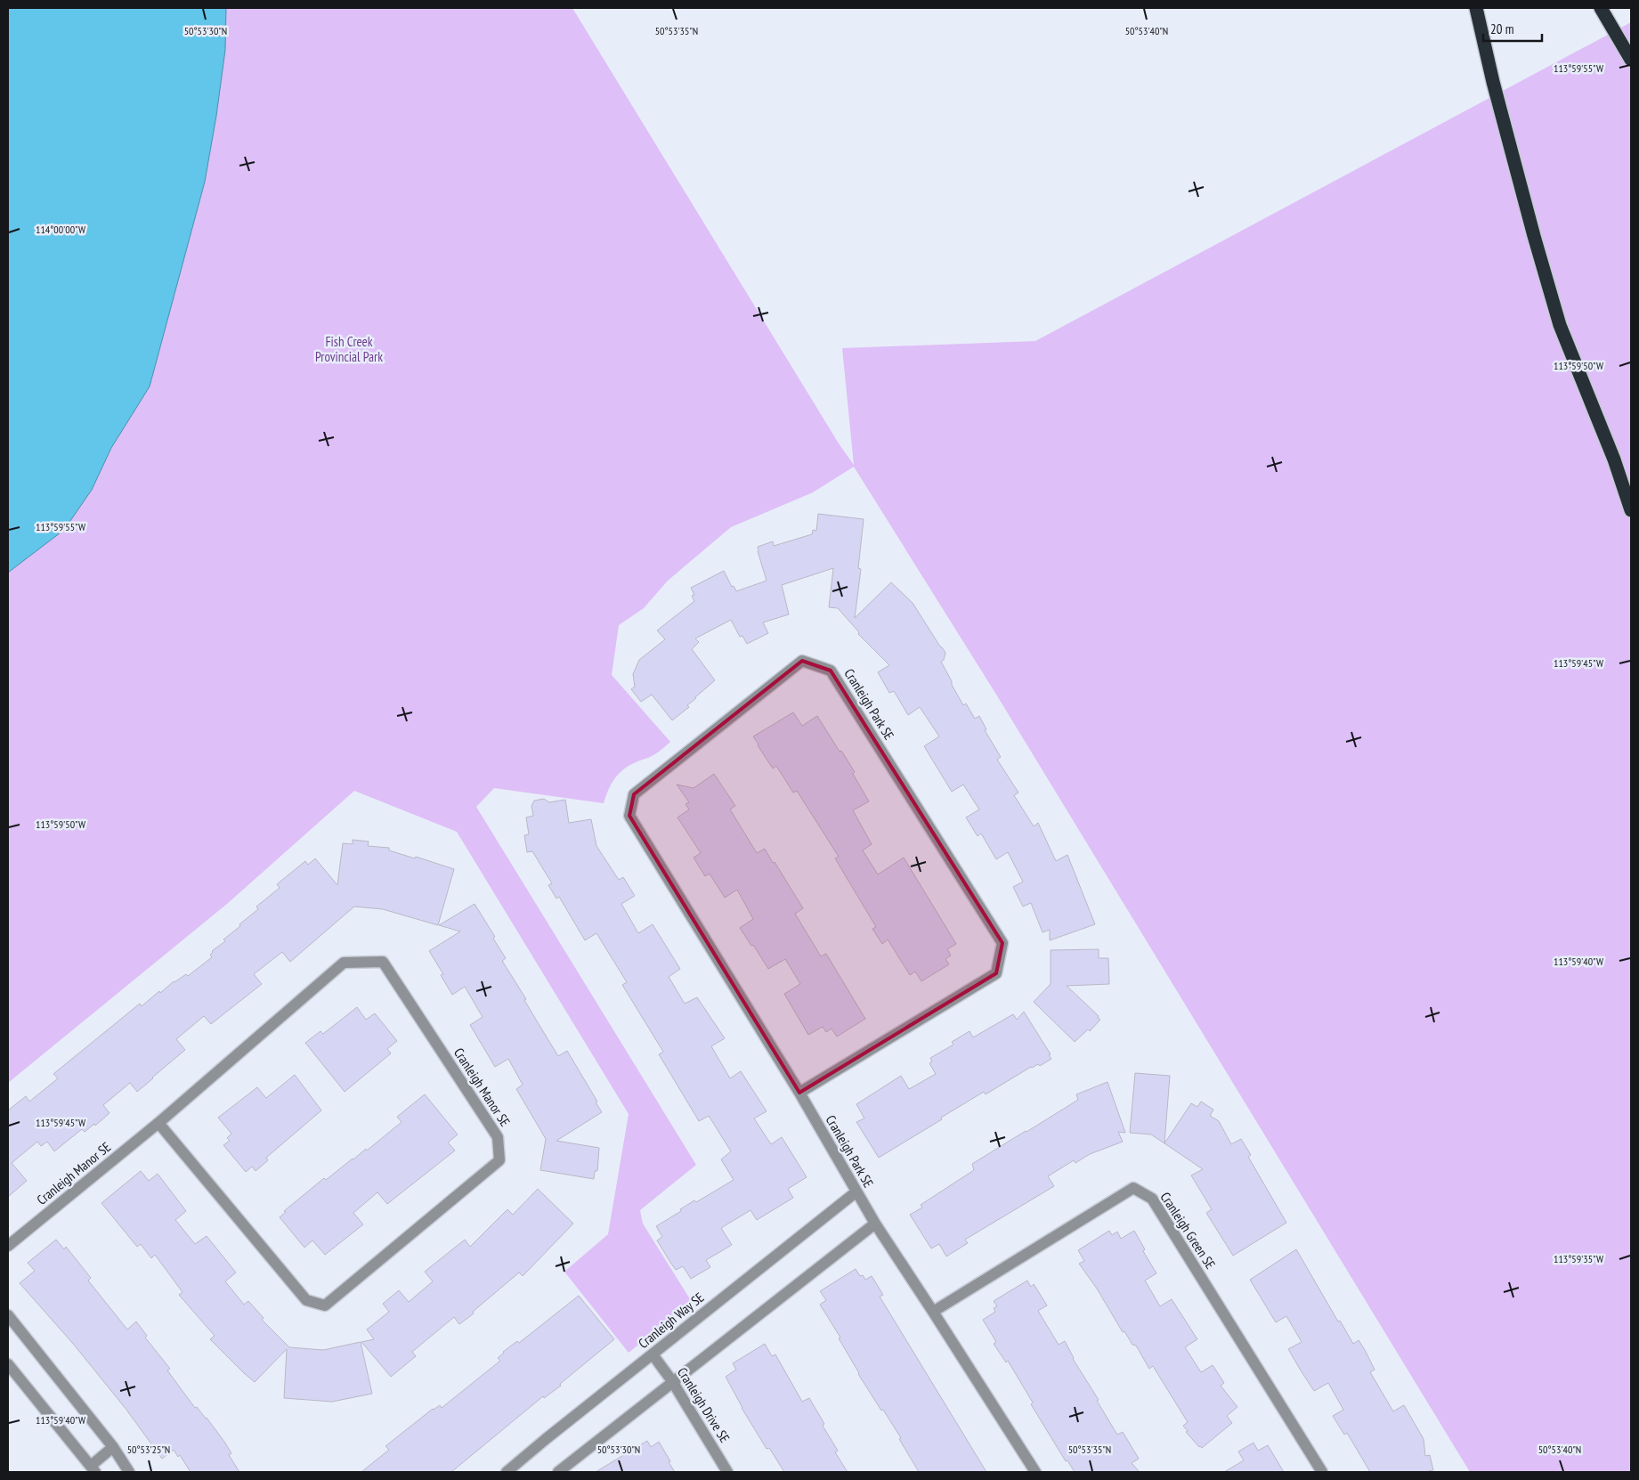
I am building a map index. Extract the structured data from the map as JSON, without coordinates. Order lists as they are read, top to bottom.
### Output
{
  "streets": {
    "street": [
      "Cranleigh Park SE",
      "Cranleigh Manor SE",
      "Cranleigh Green SE",
      "Cranleigh Way SE",
      "Cranleigh Drive SE"
    ]
  },
  "crossings": [
    ["Cranleigh Park SE", "Cranleigh Way SE"],
    ["Cranleigh Way SE", "Cranleigh Drive SE"]
  ],
  "parks": ["Fish Creek Provincial Park"],
  "scale_bar": "20 m",
  "coordinates": [
    "50°53'30\"N",
    "50°53'35\"N",
    "50°53'40\"N",
    "113°59'55\"W",
    "114°00'00\"W",
    "113°59'50\"W",
    "113°59'45\"W",
    "113°59'40\"W",
    "113°59'35\"W",
    "50°53'25\"N"
  ]
}
